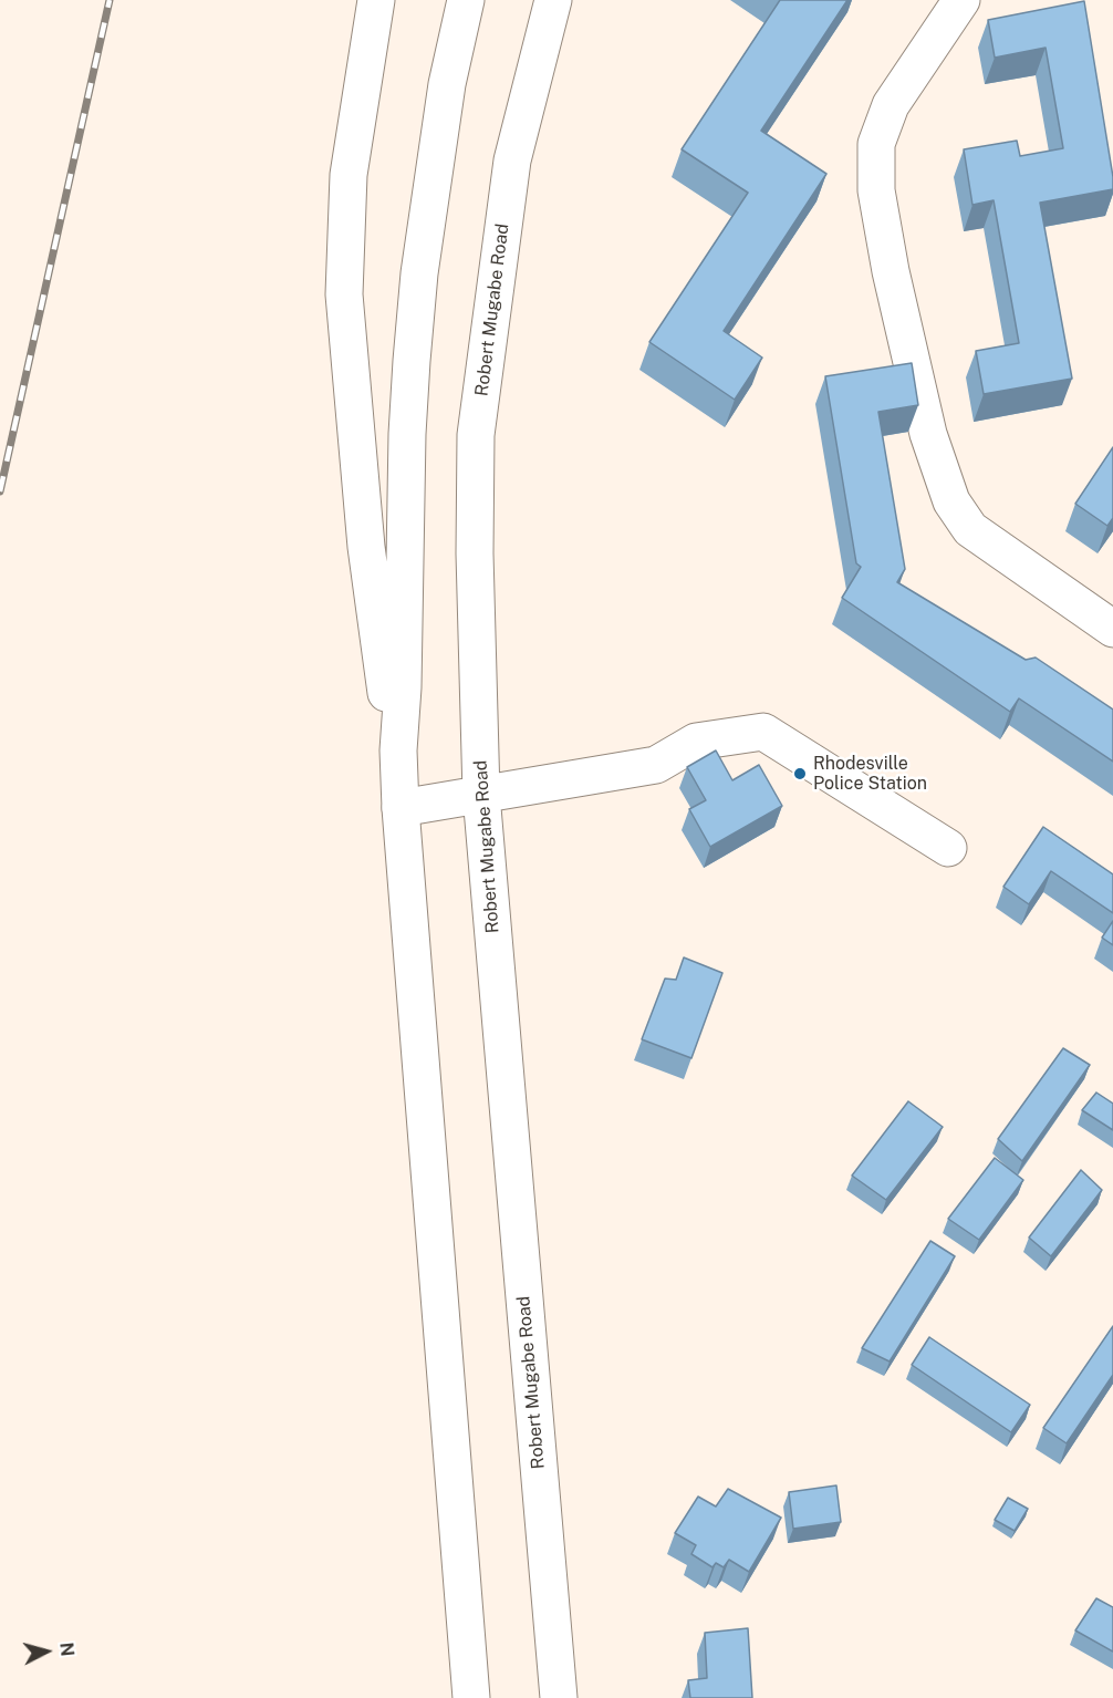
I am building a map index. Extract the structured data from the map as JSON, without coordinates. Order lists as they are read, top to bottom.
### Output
{
  "streets": {
    "main road": ["Robert Mugabe Road"]
  },
  "places": ["Rhodesville Police Station"],
  "north": "right"
}
